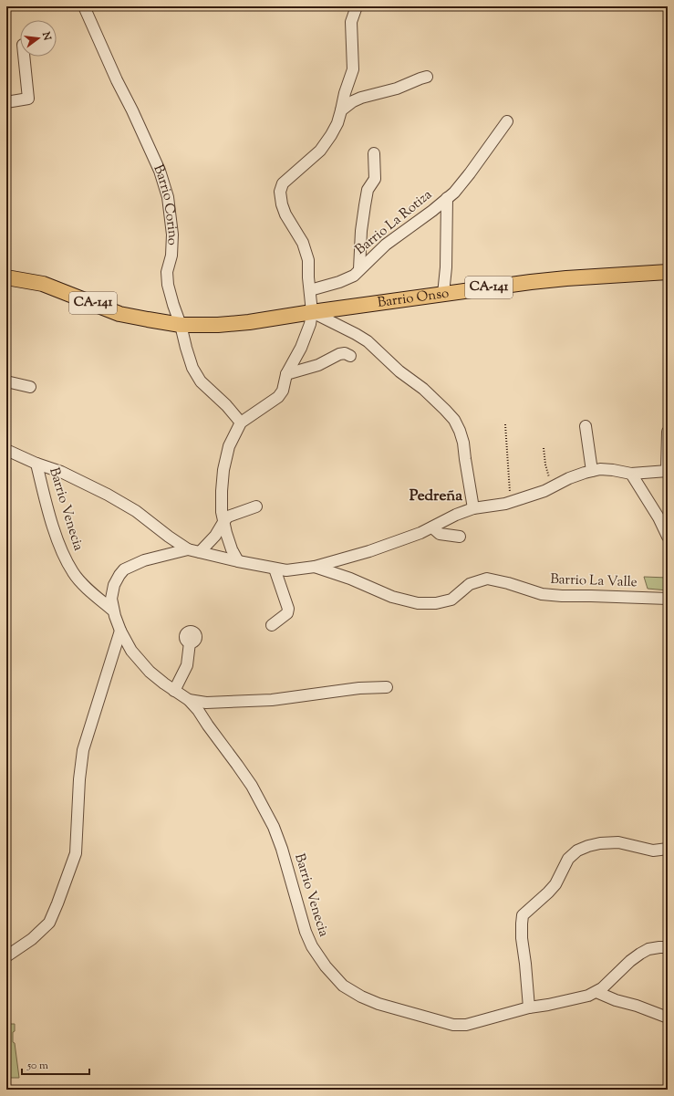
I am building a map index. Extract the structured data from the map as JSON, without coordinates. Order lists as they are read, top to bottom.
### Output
{
  "streets": {
    "main road": ["CA-141", "Barrio Onso"],
    "street": [
      "Barrio Corino",
      "Barrio La Rotiza",
      "Barrio Venecia",
      "Barrio La Valle"
    ]
  },
  "crossings": [
    ["Barrio Corino", "CA-141"],
    ["Barrio Corino", "Barrio Onso"],
    ["Barrio La Rotiza", "Barrio Onso"],
    ["CA-141", "Barrio Onso"]
  ],
  "districts": ["Pedreña"],
  "scale_bar": "50 m",
  "north": "right"
}
